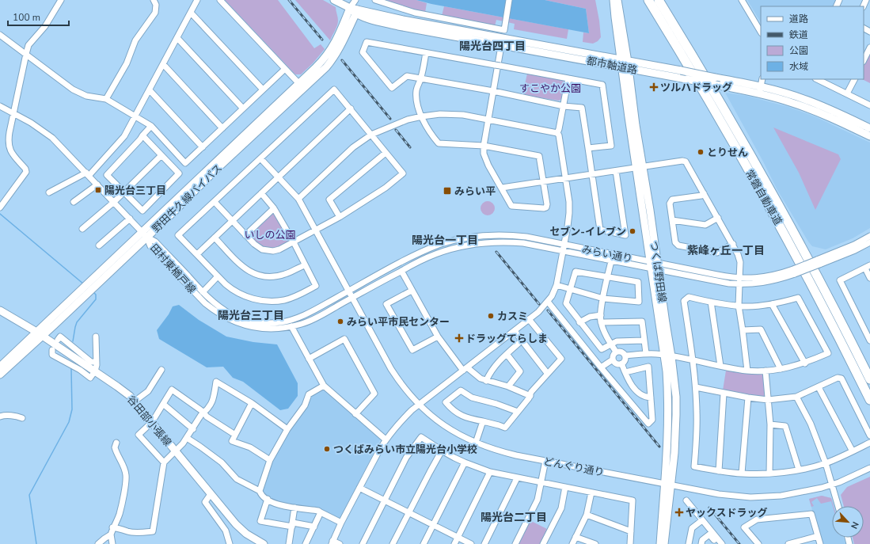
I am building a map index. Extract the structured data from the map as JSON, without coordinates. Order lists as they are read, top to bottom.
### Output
{
  "streets": {
    "highway": ["常磐自動車道"],
    "main road": [
      "都市軸道路",
      "野田牛久線バイパス",
      "つくば野田線",
      "谷田部小張線"
    ],
    "street": ["みらい通り", "田村東楢戸線", "どんぐり通り"]
  },
  "crossings": [
    ["都市軸道路", "野田牛久線バイパス"],
    ["都市軸道路", "つくば野田線"],
    ["野田牛久線バイパス", "田村東楢戸線"],
    ["野田牛久線バイパス", "谷田部小張線"],
    ["みらい通り", "田村東楢戸線"],
    ["みらい通り", "つくば野田線"],
    ["みらい通り", "どんぐり通り"],
    ["田村東楢戸線", "どんぐり通り"],
    ["つくば野田線", "どんぐり通り"]
  ],
  "districts": [
    "陽光台四丁目",
    "陽光台一丁目",
    "紫峰ヶ丘一丁目",
    "陽光台三丁目",
    "陽光台二丁目"
  ],
  "parks": ["すこやか公園", "いしの公園"],
  "places": {
    "health": ["ツルハドラッグ", "ドラッグてらしま", "ヤックスドラッグ"],
    "other": [
      "とりせん",
      "セブン-イレブン",
      "カスミ",
      "みらい平市民センター",
      "つくばみらい市立陽光台小学校"
    ],
    "transit": ["陽光台三丁目", "みらい平"]
  },
  "legend": [
    "道路",
    "鉄道",
    "公園",
    "水域"
  ],
  "scale_bar": "100 m",
  "north": "bottom right"
}
